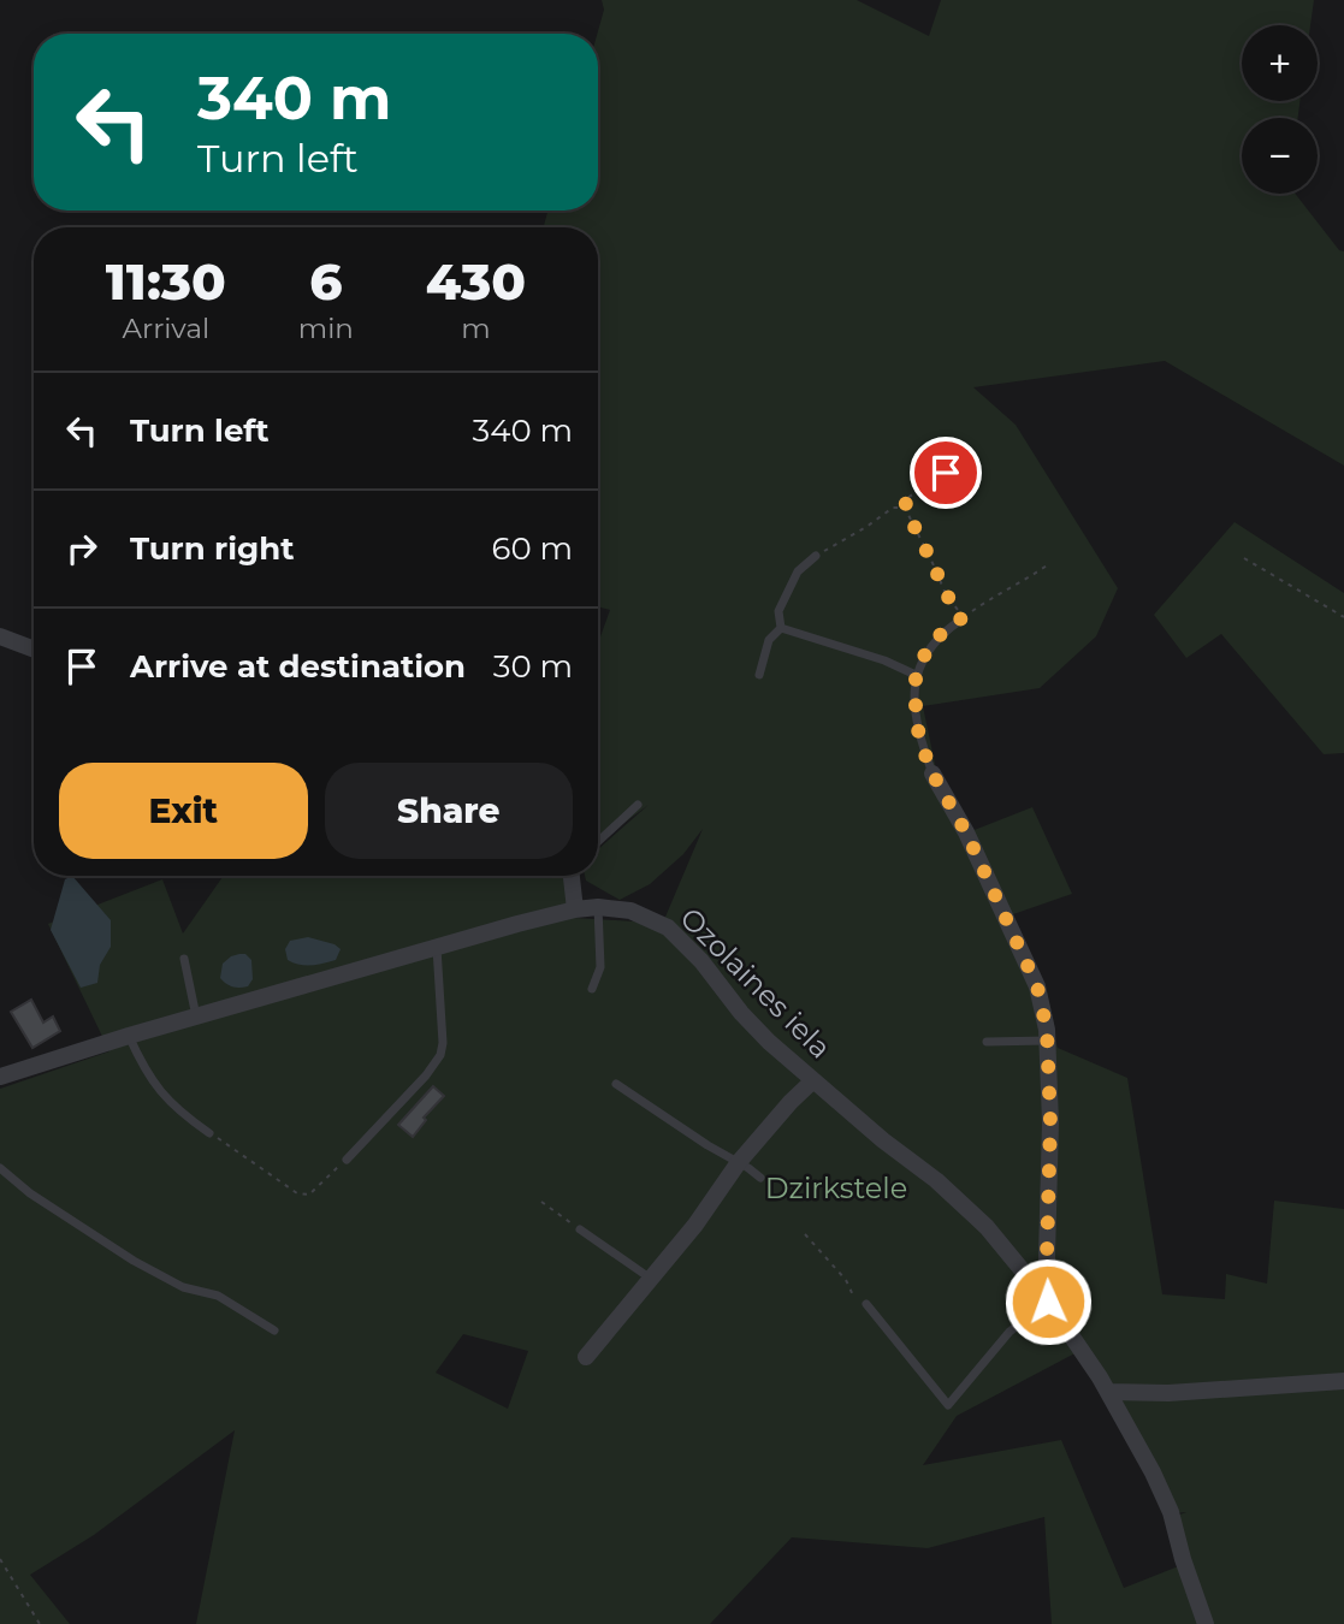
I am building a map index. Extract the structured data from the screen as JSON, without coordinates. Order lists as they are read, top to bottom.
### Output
{
  "streets": {
    "street": ["Ozolaines iela"]
  },
  "parks": ["Dzirkstele"],
  "page": {
    "map_buttons": ["+", "−"],
    "turn": ["340 m", "Turn left"],
    "eta": [
      "11:30",
      "Arrival",
      "6",
      "min",
      "430",
      "m"
    ],
    "list": [
      {
        "name": "Turn left",
        "value": "340 m"
      },
      {
        "name": "Turn right",
        "value": "60 m"
      },
      {
        "name": "Arrive at destination",
        "value": "30 m"
      }
    ],
    "buttons": ["Exit", "Share"]
  }
}
